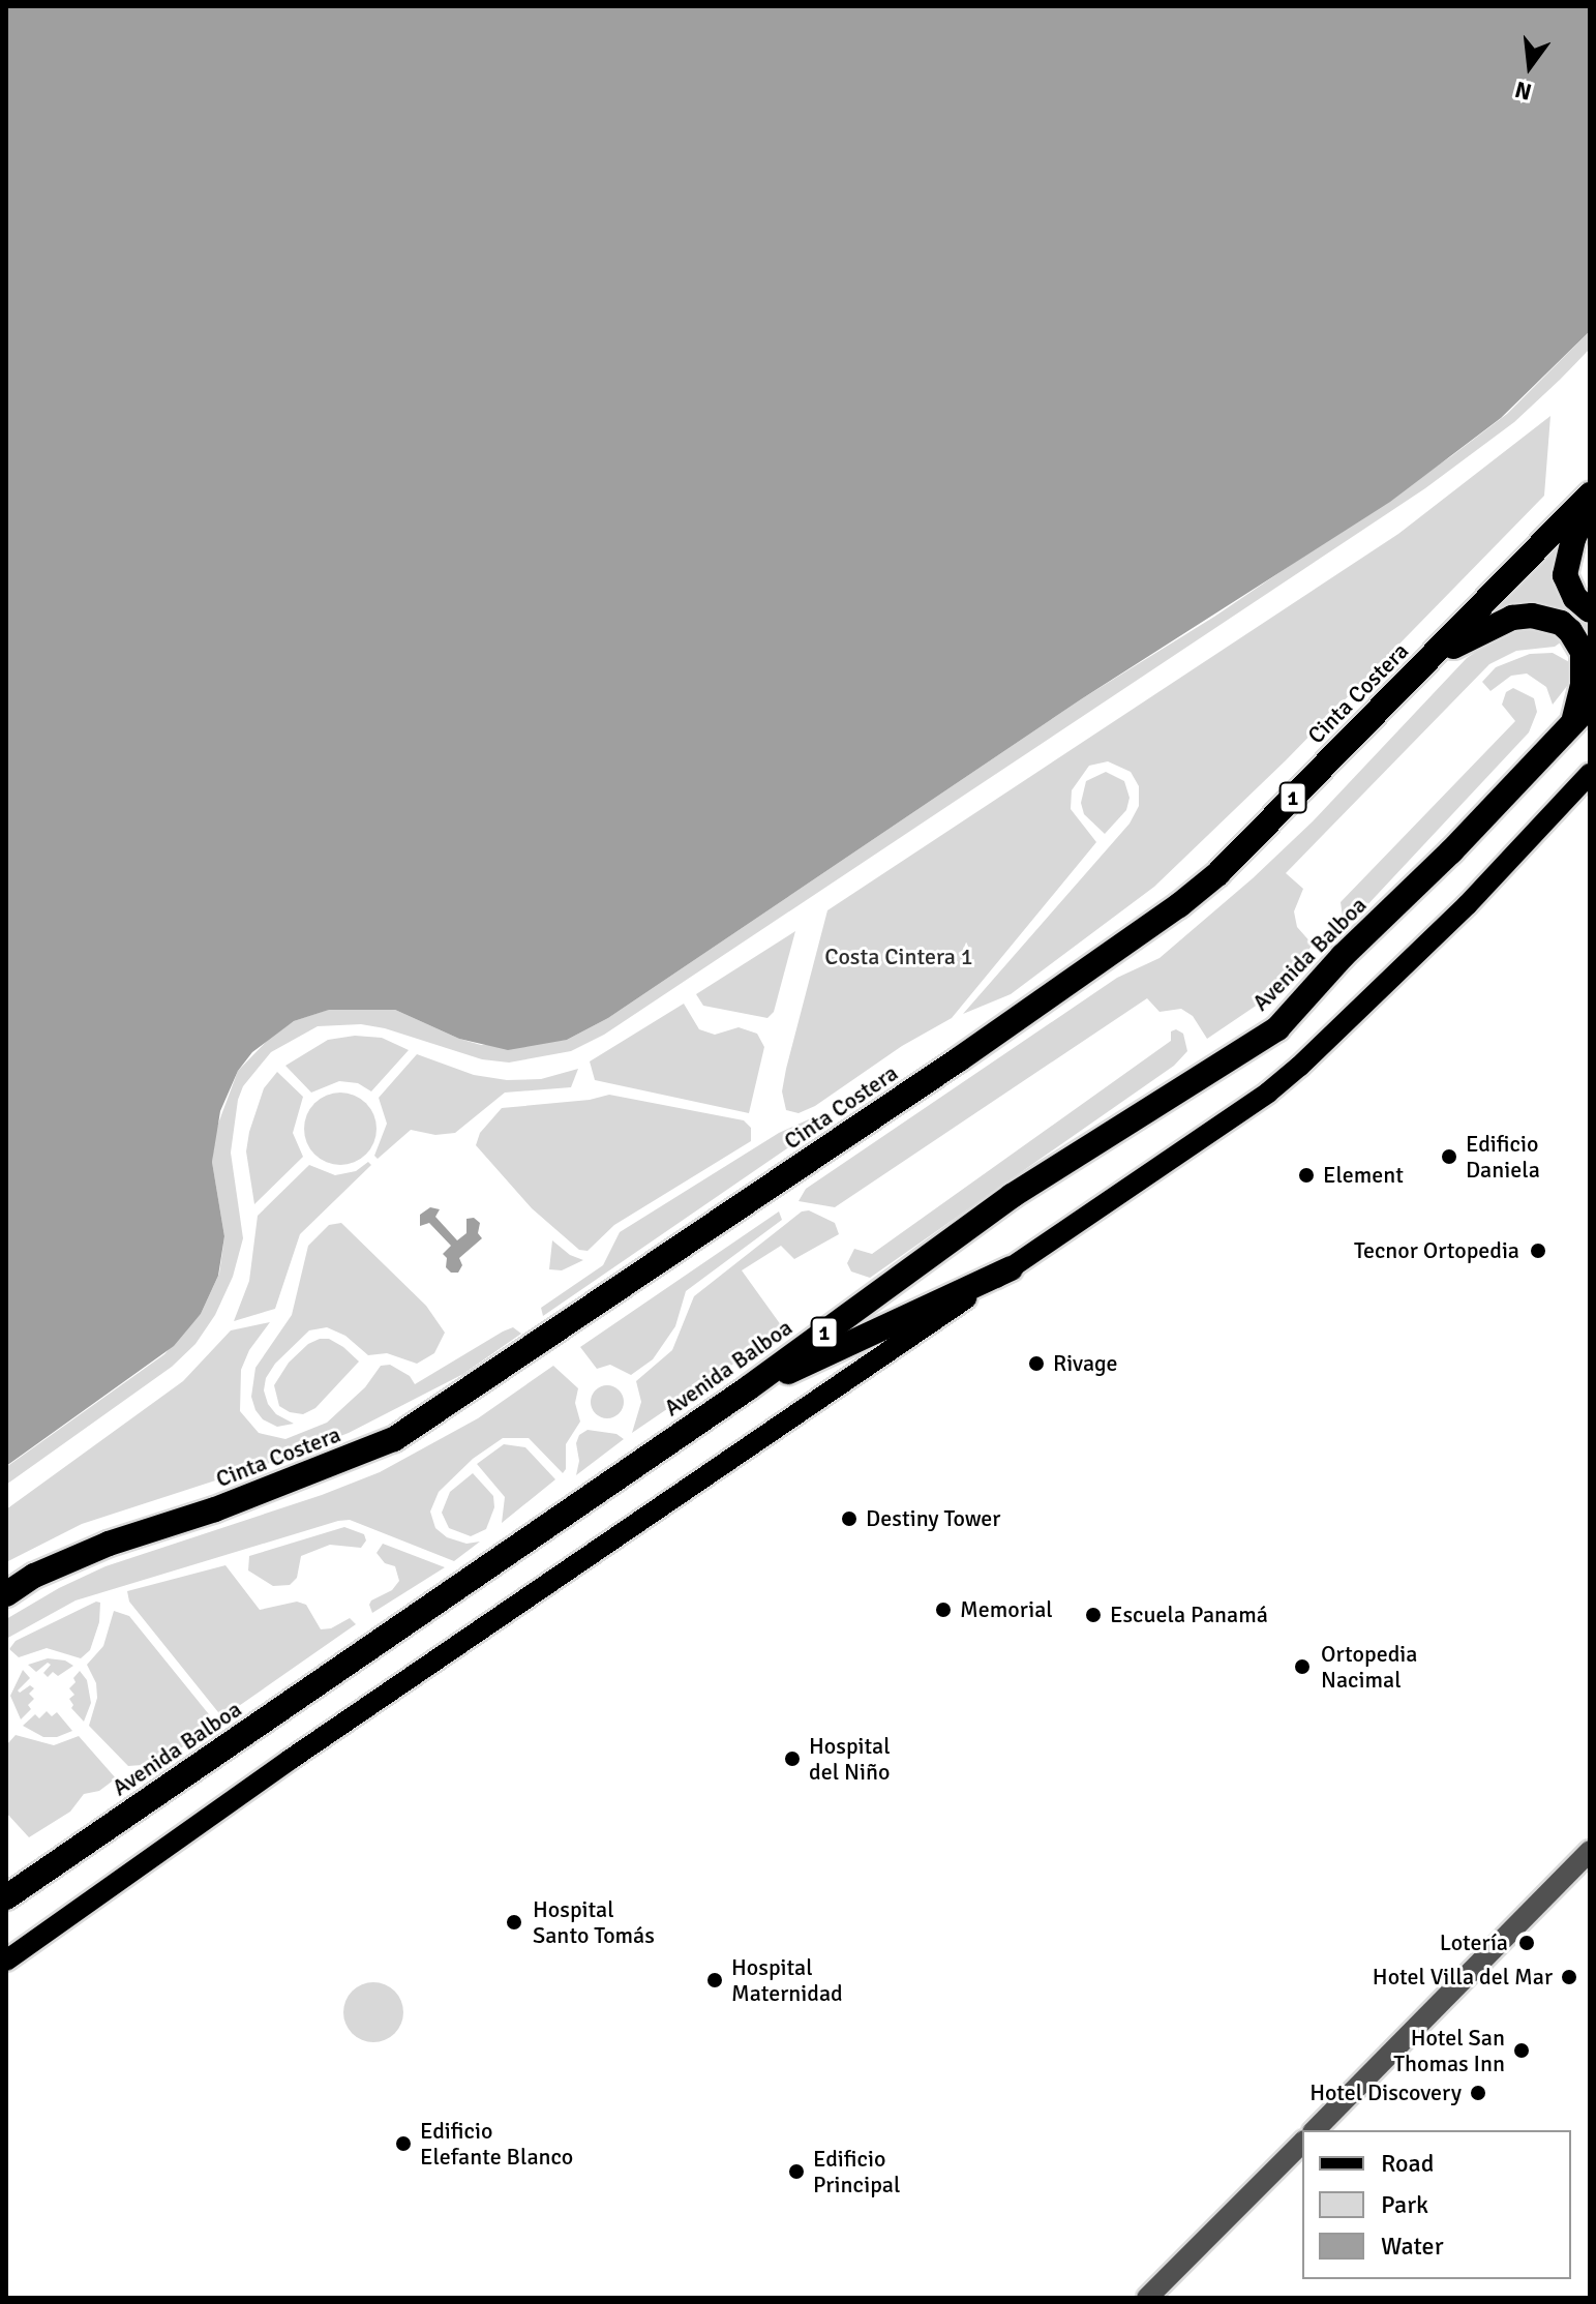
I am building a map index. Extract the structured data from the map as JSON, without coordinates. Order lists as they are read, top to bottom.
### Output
{
  "streets": {
    "highway": ["Cinta Costera", "1", "Avenida Balboa"]
  },
  "parks": ["Costa Cintera 1"],
  "places": [
    "Edificio Daniela",
    "Element",
    "Tecnor Ortopedia",
    "Rivage",
    "Destiny Tower",
    "Memorial",
    "Escuela Panamá",
    "Ortopedia Nacimal",
    "Hospital del Niño",
    "Hospital Santo Tomás",
    "Lotería",
    "Hotel Villa del Mar",
    "Hospital Maternidad",
    "Hotel San Thomas Inn",
    "Hotel Discovery",
    "Edificio Elefante Blanco",
    "Edificio Principal"
  ],
  "legend": ["Road", "Park", "Water"],
  "north": "bottom"
}
